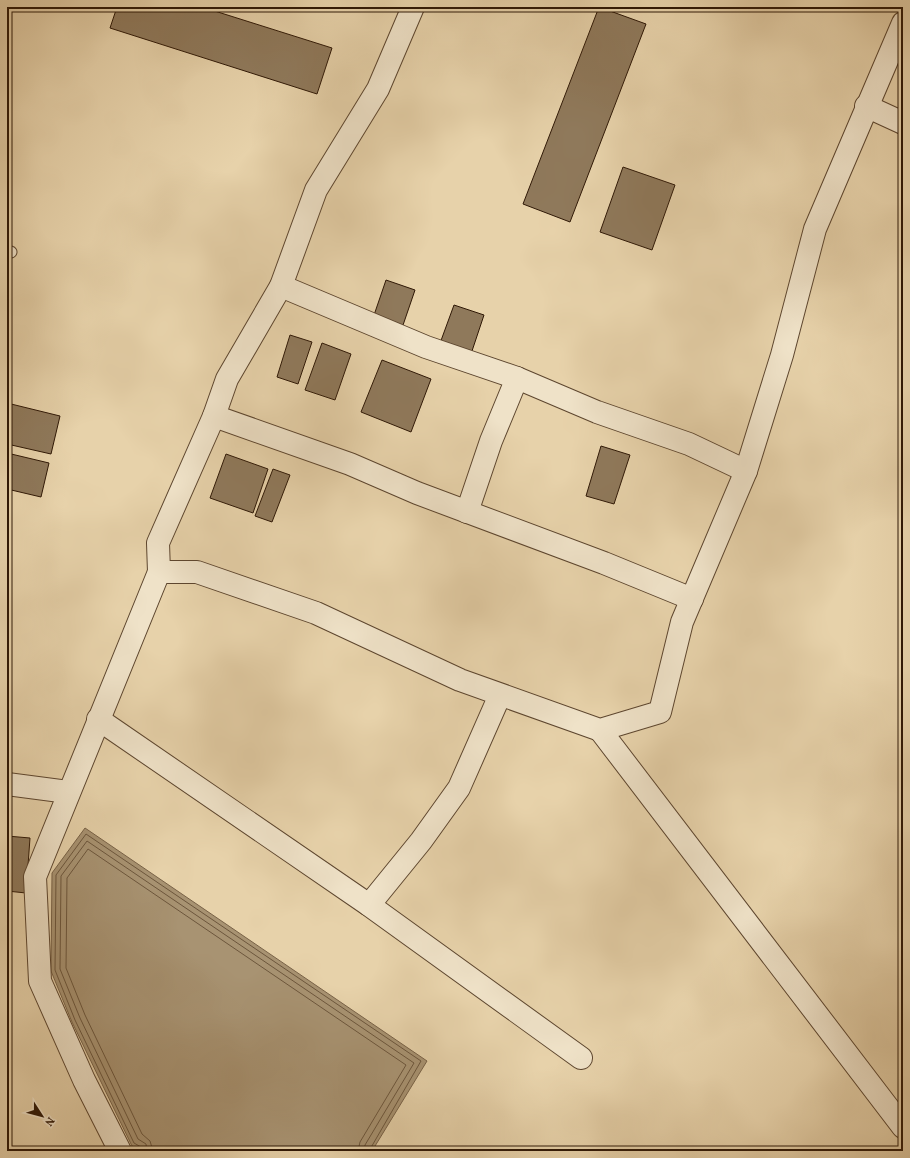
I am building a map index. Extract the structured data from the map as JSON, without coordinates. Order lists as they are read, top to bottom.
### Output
{
  "north": "bottom right"
}
